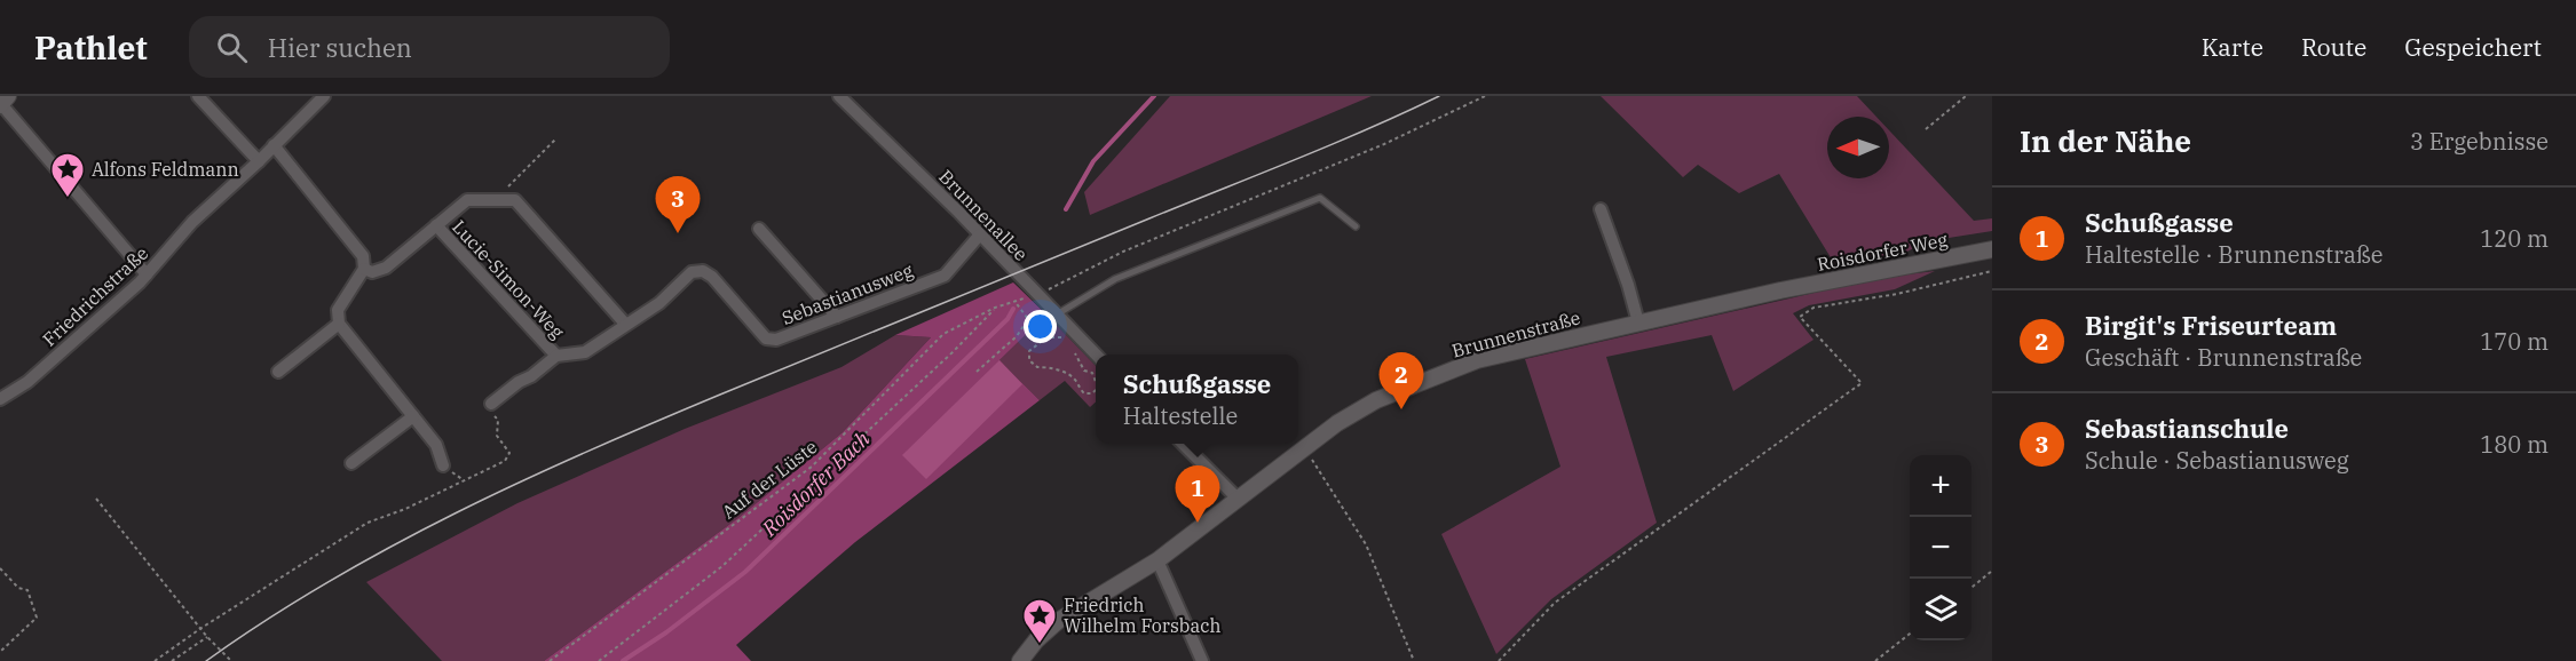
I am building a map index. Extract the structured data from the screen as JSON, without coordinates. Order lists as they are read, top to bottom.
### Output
{
  "streets": {
    "street": [
      "Brunnenallee",
      "Roisdorfer Weg",
      "Lucie-Simon-Weg",
      "Sebastianusweg",
      "Friedrichstraße",
      "Brunnenstraße"
    ],
    "path": ["Auf der Lüste"]
  },
  "crossings": [
    ["Brunnenallee", "Sebastianusweg"],
    ["Brunnenallee", "Auf der Lüste"],
    ["Roisdorfer Weg", "Brunnenstraße"],
    ["Lucie-Simon-Weg", "Sebastianusweg"]
  ],
  "water": ["Roisdorfer Bach"],
  "places": {
    "place": ["Alfons Feldmann", "Friedrich Wilhelm Forsbach"]
  },
  "north": "left",
  "page": {
    "header": "Pathlet",
    "search": "Hier suchen",
    "nav": ["Karte", "Route", "Gespeichert"],
    "heading": ["In der Nähe", "3 Ergebnisse"],
    "pins": ["3", "2", "1"],
    "list": [
      {
        "mark": "1",
        "name": "Schußgasse",
        "note": "Haltestelle · Brunnenstraße",
        "value": "120 m"
      },
      {
        "mark": "2",
        "name": "Birgit's Friseurteam",
        "note": "Geschäft · Brunnenstraße",
        "value": "170 m"
      },
      {
        "mark": "3",
        "name": "Sebastianschule",
        "note": "Schule · Sebastianusweg",
        "value": "180 m"
      }
    ],
    "popup": ["Schußgasse", "Haltestelle"],
    "map_buttons": ["+", "−"]
  }
}
